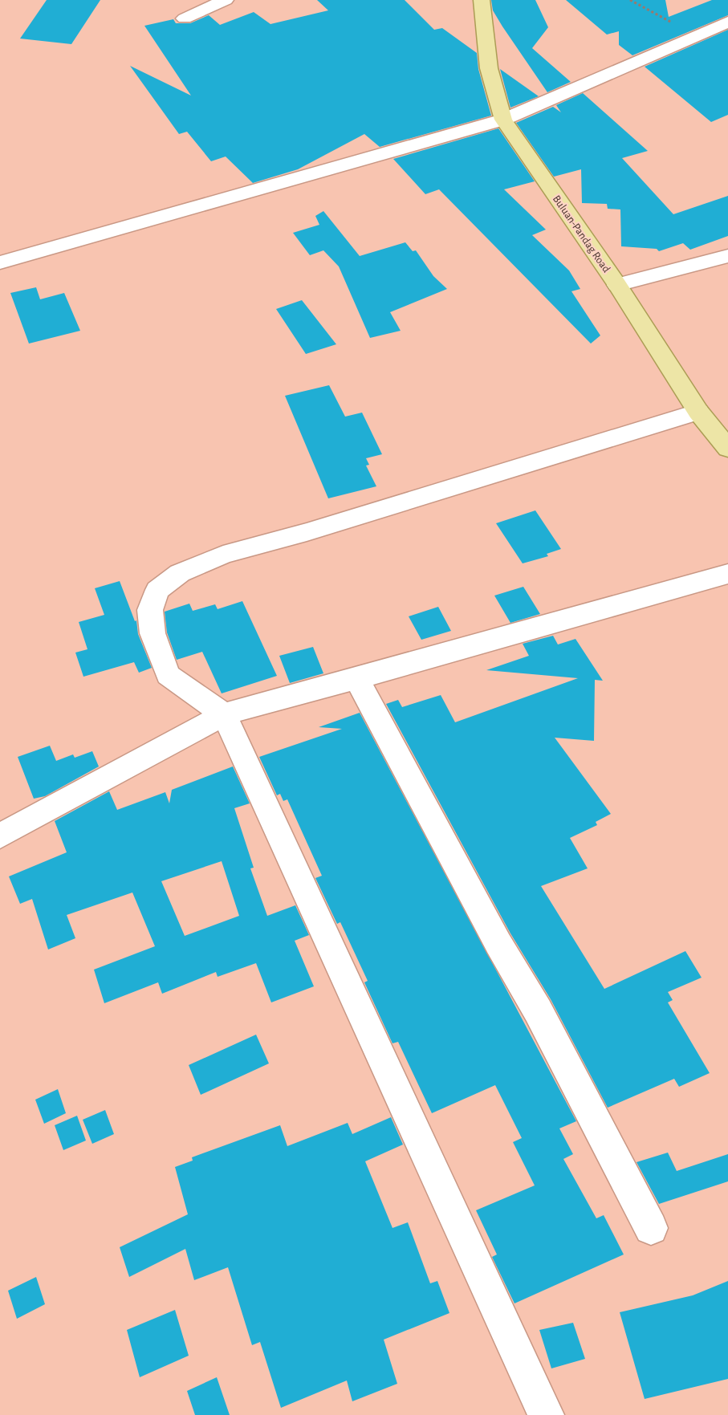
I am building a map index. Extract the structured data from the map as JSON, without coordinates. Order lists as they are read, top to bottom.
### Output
{
  "streets": {
    "main road": ["Buluan-Pandag Road"]
  }
}
